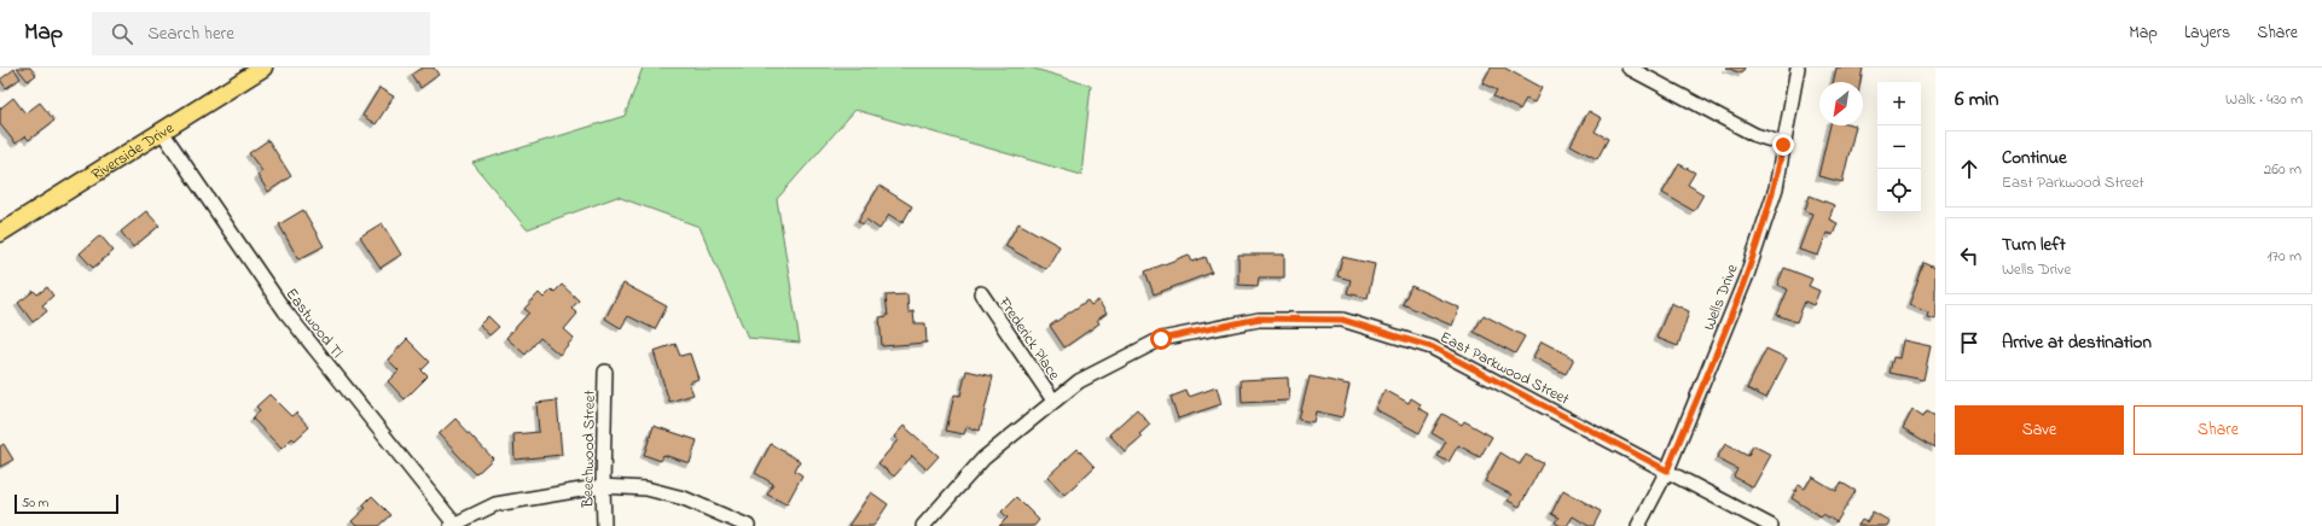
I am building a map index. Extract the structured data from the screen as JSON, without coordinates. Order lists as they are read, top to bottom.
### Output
{
  "streets": {
    "main road": ["Riverside Drive"],
    "street": [
      "Wells Drive",
      "Eastwood Tl",
      "Frederick Place",
      "East Parkwood Street",
      "Beechwood Street"
    ]
  },
  "crossings": [
    ["Riverside Drive", "Eastwood Tl"],
    ["Wells Drive", "East Parkwood Street"],
    ["Frederick Place", "East Parkwood Street"]
  ],
  "scale_bar": "50 m",
  "north": "bottom left",
  "page": {
    "header": "Map",
    "search": "Search here",
    "nav": ["Map", "Layers", "Share"],
    "heading": ["6 min", "Walk · 430 m"],
    "map_buttons": ["+", "−"],
    "list": [
      ["Continue", "East Parkwood Street", "260 m"],
      ["Turn left", "Wells Drive", "170 m"],
      "Arrive at destination"
    ],
    "buttons": ["Save", "Share"],
    "scale": "50 m"
  }
}
